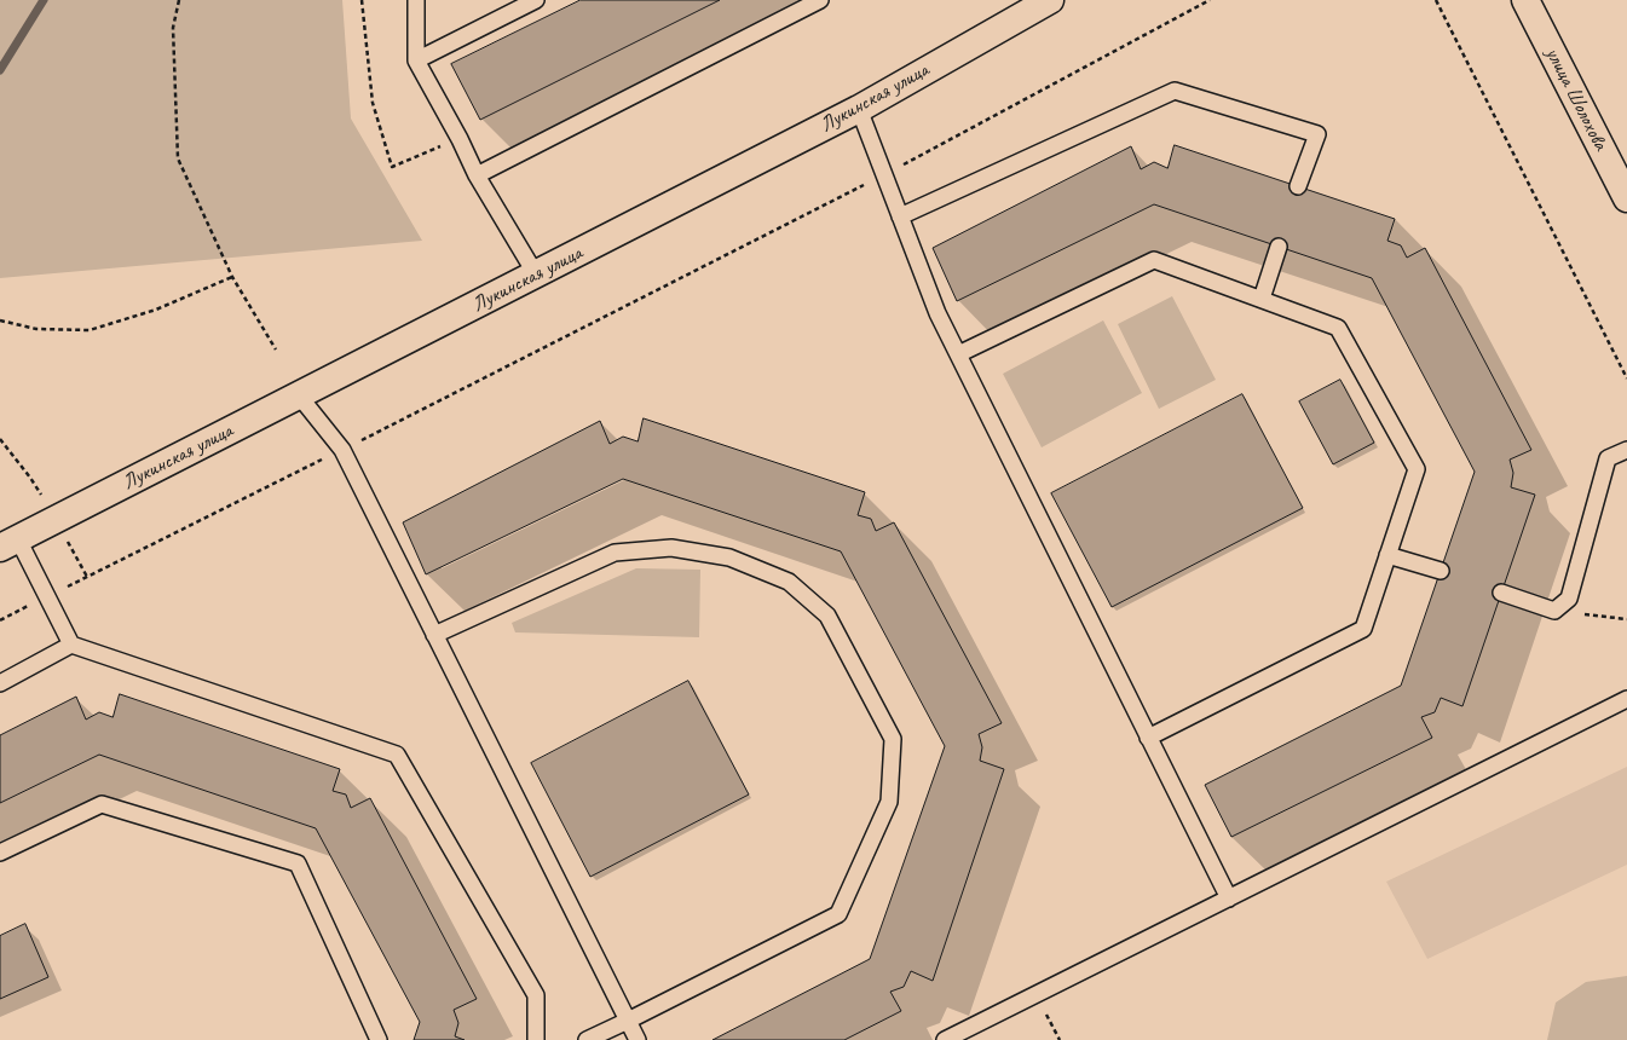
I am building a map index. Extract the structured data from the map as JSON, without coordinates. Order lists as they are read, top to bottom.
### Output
{
  "streets": {
    "street": ["Лукинская улица", "улица Шолохова"]
  }
}
